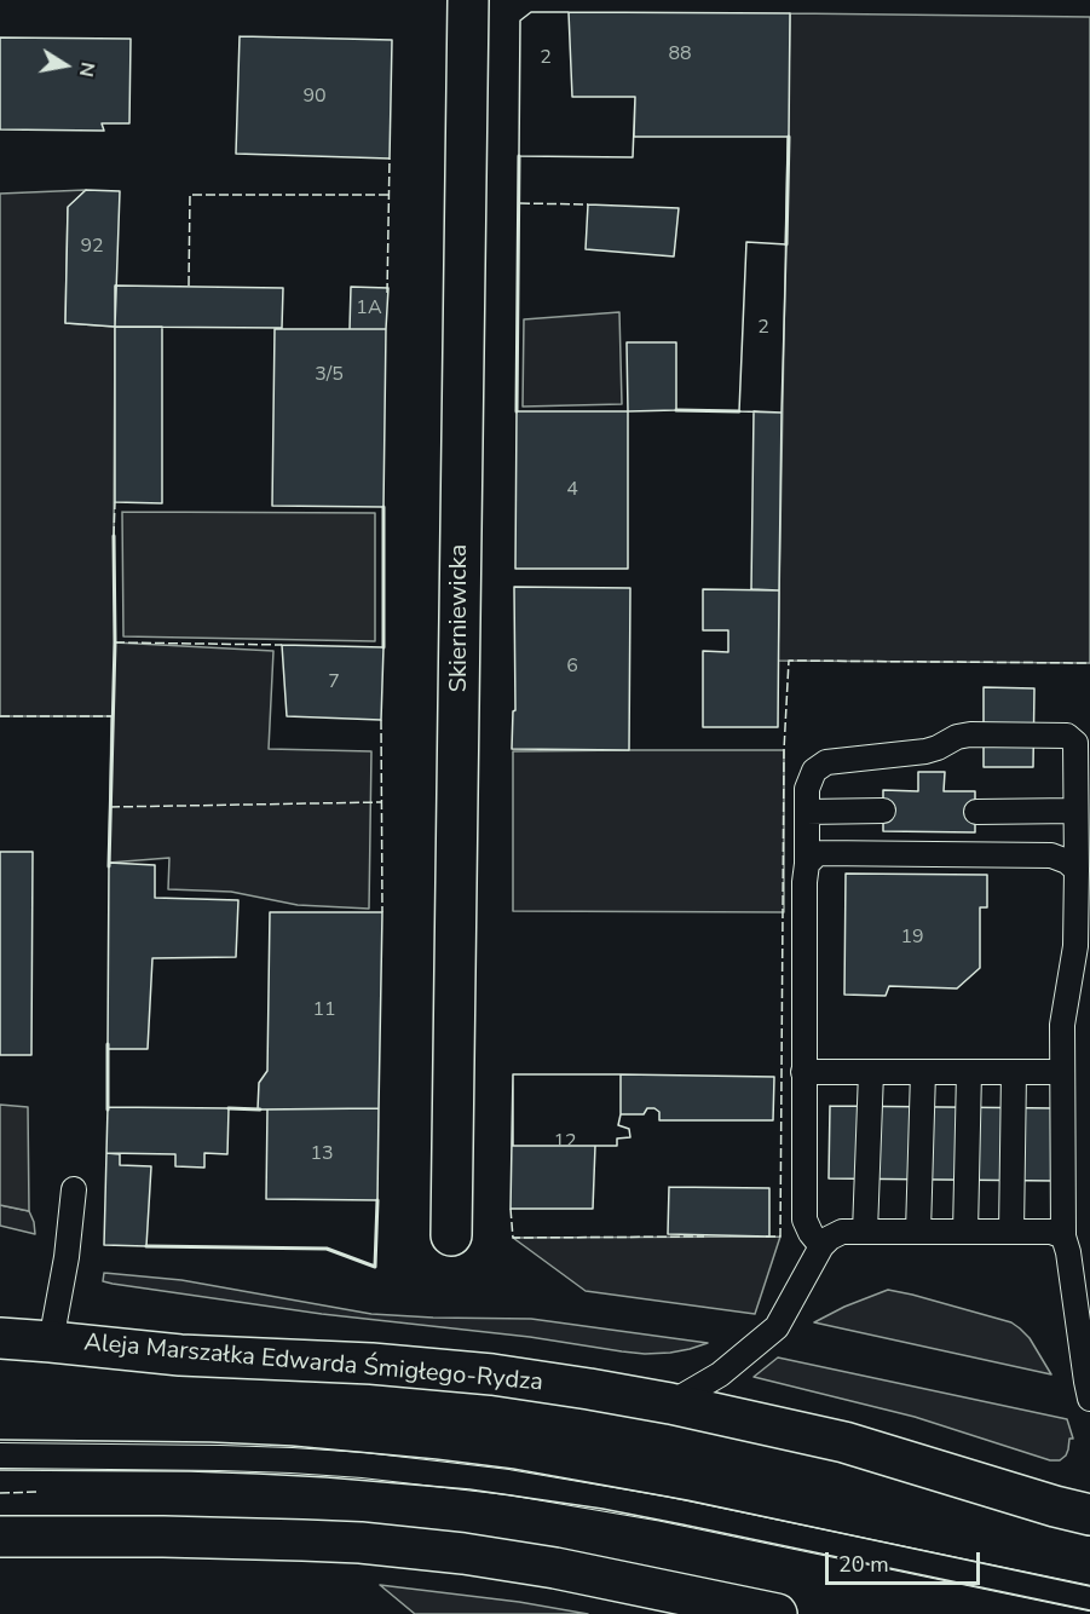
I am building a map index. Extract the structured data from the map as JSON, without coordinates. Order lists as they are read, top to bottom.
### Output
{
  "streets": {
    "main road": ["Skierniewicka", "Aleja Marszałka Edwarda Śmigłego-Rydza"]
  },
  "house_numbers": [
    "88",
    "2",
    "90",
    "92",
    "1A",
    "2",
    "3/5",
    "4",
    "6",
    "7",
    "19",
    "11",
    "12",
    "13"
  ],
  "scale_bar": "20 m",
  "north": "right"
}
